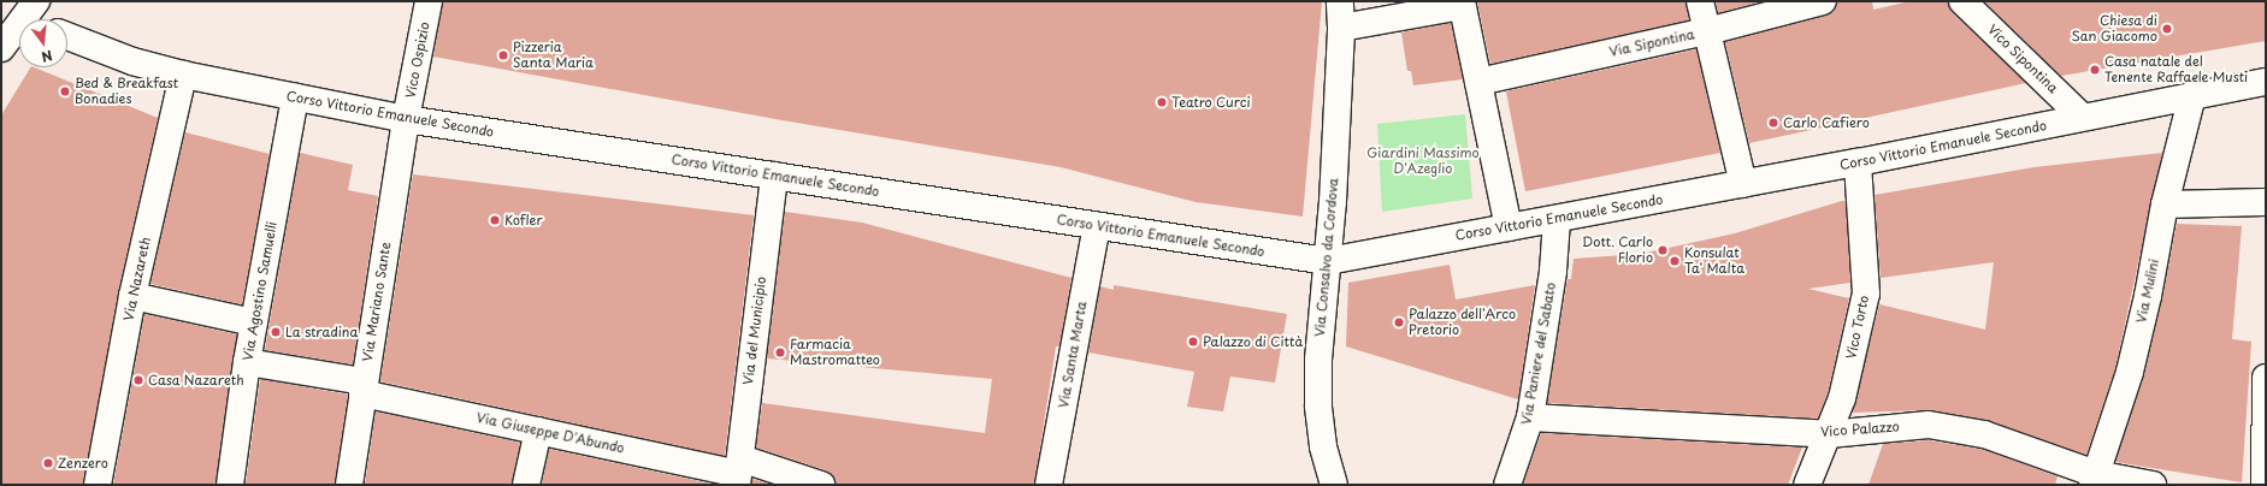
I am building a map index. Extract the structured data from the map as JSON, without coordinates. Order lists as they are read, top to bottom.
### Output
{
  "streets": {
    "street": [
      "Via Sipontina",
      "Vico Sipontina",
      "Vico Ospizio",
      "Corso Vittorio Emanuele Secondo",
      "Via Consalvo da Cordova",
      "Via Nazareth",
      "Via Agostino Samuelli",
      "Via Mulini",
      "Via Mariano Sante",
      "Vico Torto",
      "Via del Municipio",
      "Via Paniere del Sabato",
      "Via Santa Marta",
      "Vico Palazzo",
      "Via Giuseppe D'Abundo"
    ]
  },
  "crossings": [
    ["Vico Sipontina", "Corso Vittorio Emanuele Secondo"],
    ["Vico Ospizio", "Corso Vittorio Emanuele Secondo"],
    ["Vico Ospizio", "Via Mariano Sante"],
    ["Corso Vittorio Emanuele Secondo", "Via Consalvo da Cordova"],
    ["Corso Vittorio Emanuele Secondo", "Via Nazareth"],
    ["Corso Vittorio Emanuele Secondo", "Via Agostino Samuelli"],
    ["Corso Vittorio Emanuele Secondo", "Via Mulini"],
    ["Corso Vittorio Emanuele Secondo", "Via Mariano Sante"],
    ["Corso Vittorio Emanuele Secondo", "Vico Torto"],
    ["Corso Vittorio Emanuele Secondo", "Via del Municipio"],
    ["Corso Vittorio Emanuele Secondo", "Via Paniere del Sabato"],
    ["Corso Vittorio Emanuele Secondo", "Via Santa Marta"],
    ["Via Agostino Samuelli", "Via Giuseppe D'Abundo"],
    ["Via Mulini", "Vico Palazzo"],
    ["Via Mariano Sante", "Via Giuseppe D'Abundo"],
    ["Vico Torto", "Vico Palazzo"],
    ["Via del Municipio", "Via Giuseppe D'Abundo"],
    ["Via Paniere del Sabato", "Vico Palazzo"]
  ],
  "parks": ["Giardini Massimo D'Azeglio"],
  "places": [
    "Chiesa di San Giacomo",
    "Pizzeria Santa Maria",
    "Casa natale del Tenente Raffaele Musti",
    "Bed & Breakfast Bonadies",
    "Teatro Curci",
    "Carlo Cafiero",
    "Kofler",
    "Dott. Carlo Florio",
    "Konsulat Ta' Malta",
    "Palazzo dell'Arco Pretorio",
    "La stradina",
    "Palazzo di Città",
    "Farmacia Mastromatteo",
    "Casa Nazareth",
    "Zenzero"
  ],
  "north": "bottom"
}
